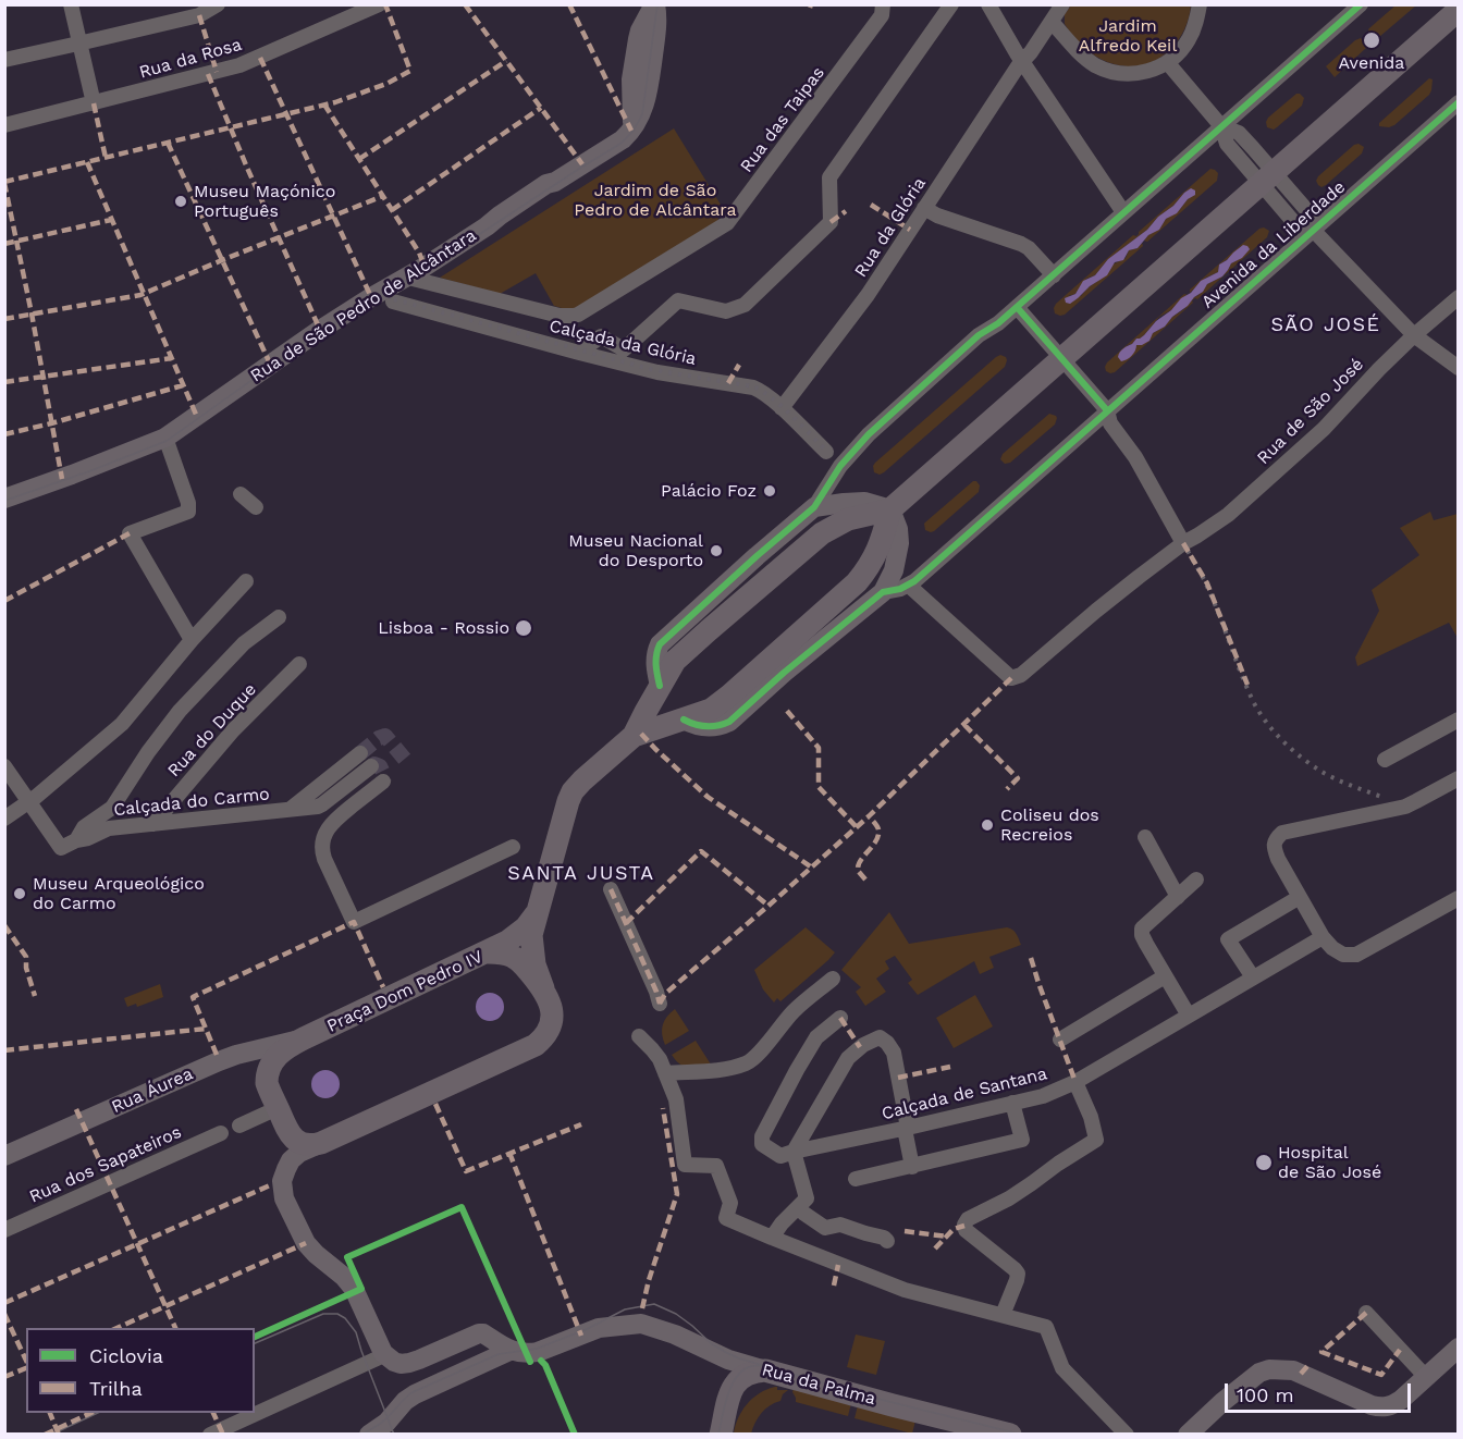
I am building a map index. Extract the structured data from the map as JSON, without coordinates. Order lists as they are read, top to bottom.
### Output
{
  "streets": {
    "main road": [
      "Rua de São Pedro de Alcântara",
      "Praça Dom Pedro IV",
      "Rua Áurea",
      "Rua da Palma"
    ],
    "street": [
      "Rua da Rosa",
      "Rua das Taipas",
      "Rua da Glória",
      "Avenida da Liberdade",
      "Calçada da Glória",
      "Rua de São José",
      "Rua do Duque",
      "Calçada do Carmo",
      "Calçada de Santana",
      "Rua dos Sapateiros"
    ]
  },
  "crossings": [
    ["Rua das Taipas", "Rua de São Pedro de Alcântara"],
    ["Rua da Glória", "Calçada da Glória"],
    ["Avenida da Liberdade", "Rua de São José"],
    ["Rua do Duque", "Calçada do Carmo"],
    ["Praça Dom Pedro IV", "Rua Áurea"]
  ],
  "districts": ["SÃO JOSÉ", "SANTA JUSTA"],
  "parks": ["Jardim Alfredo Keil", "Jardim de São Pedro de Alcântara"],
  "places": [
    "Avenida",
    "Museu Maçónico Português",
    "Palácio Foz",
    "Museu Nacional do Desporto",
    "Lisboa - Rossio",
    "Coliseu dos Recreios",
    "Museu Arqueológico do Carmo",
    "Hospital de São José"
  ],
  "legend": ["Ciclovia", "Trilha"],
  "scale_bar": "100 m"
}
